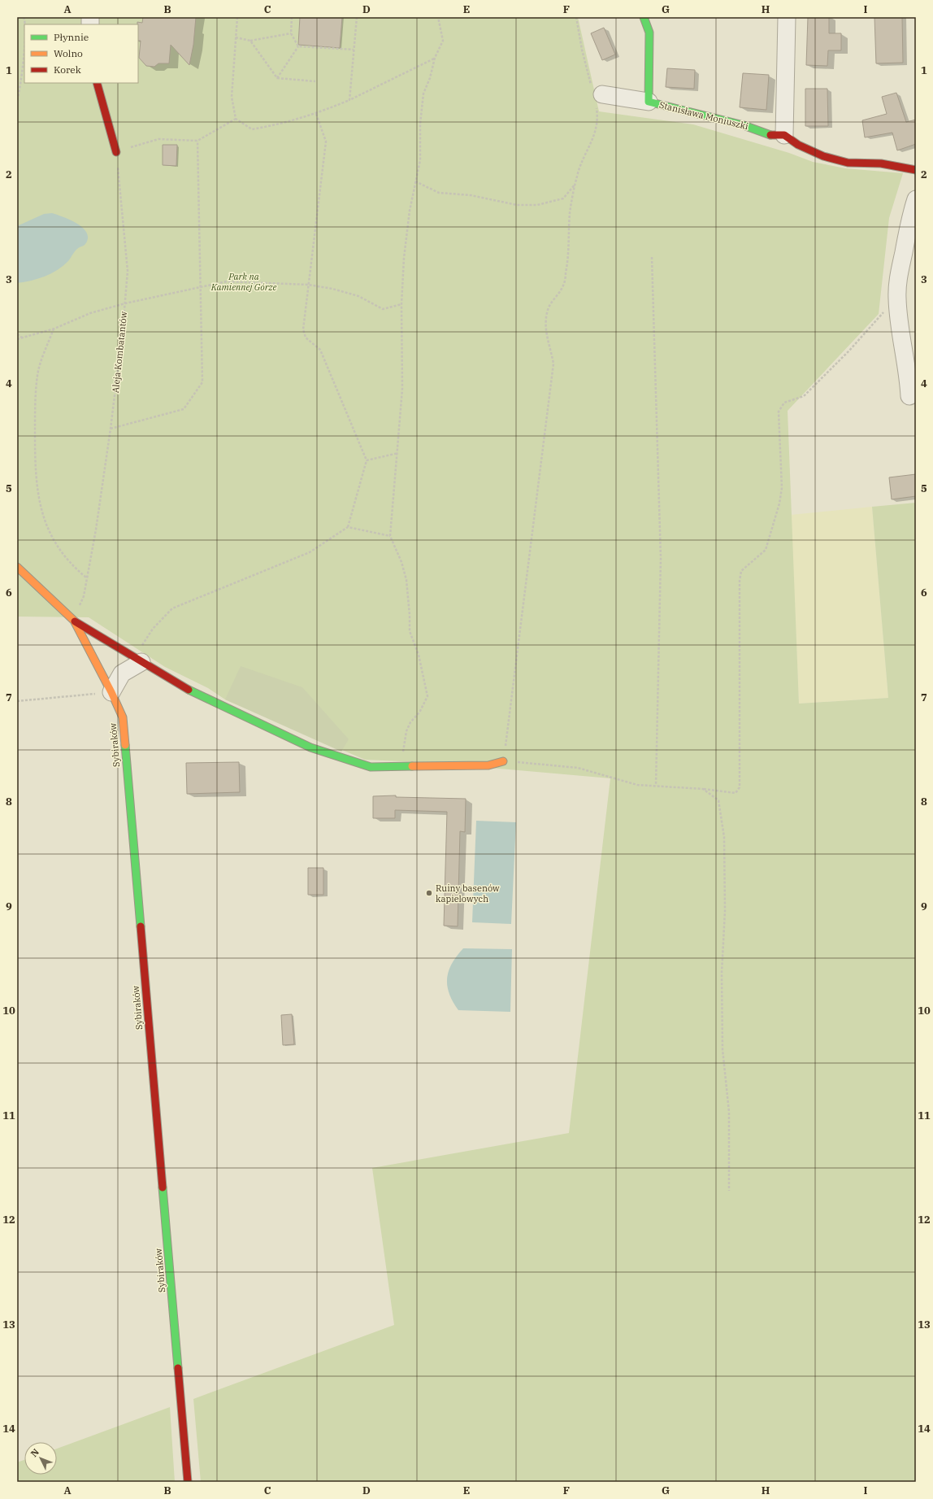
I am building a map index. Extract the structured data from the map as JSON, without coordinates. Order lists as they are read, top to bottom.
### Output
{
  "streets": {
    "street": ["Stanisława Moniuszki", "Sybiraków"],
    "path": ["Aleja Kombatantów"]
  },
  "crossings": [
    ["Aleja Kombatantów", "Sybiraków"]
  ],
  "parks": ["Park na Kamiennej Górze"],
  "places": ["Ruiny basenów kapielowych"],
  "legend": ["Płynnie", "Wolno", "Korek"],
  "north": "top left",
  "grid": {
    "columns": [
      "A",
      "B",
      "C",
      "D",
      "E",
      "F",
      "G",
      "H",
      "I"
    ],
    "rows": [
      "1",
      "2",
      "3",
      "4",
      "5",
      "6",
      "7",
      "8",
      "9",
      "10",
      "11",
      "12",
      "13",
      "14"
    ]
  }
}
